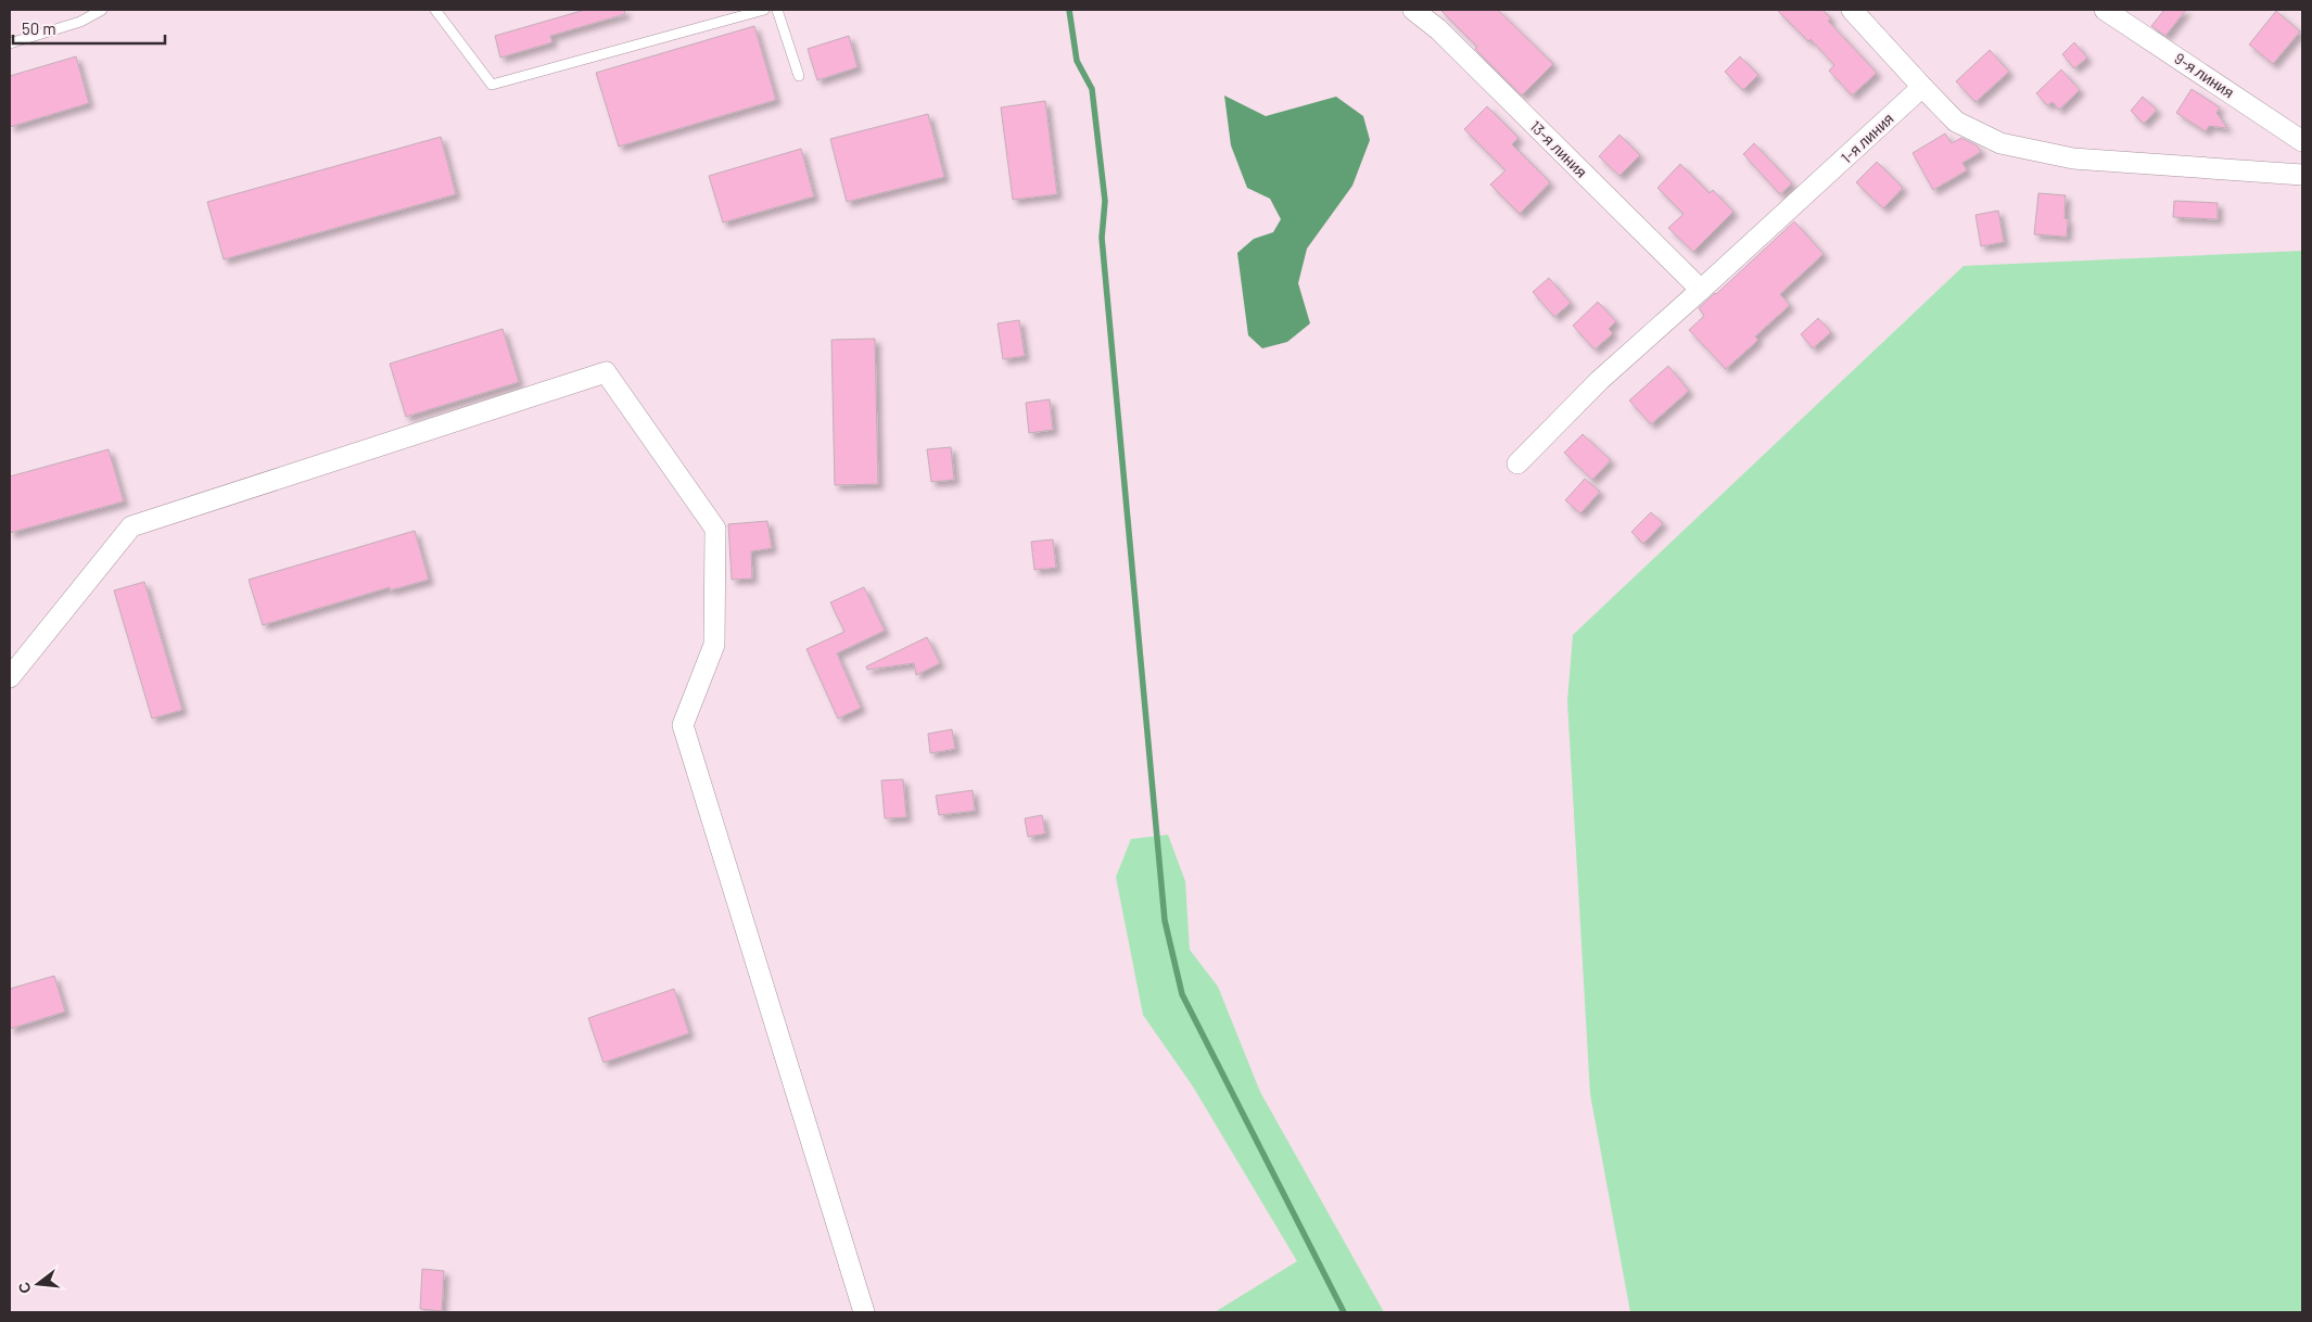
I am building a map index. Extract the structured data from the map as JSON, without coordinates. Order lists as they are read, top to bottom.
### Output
{
  "streets": {
    "street": ["9-я линия", "1-я линия", "13-я линия"]
  },
  "crossings": [
    ["1-я линия", "13-я линия"]
  ],
  "scale_bar": "50 m",
  "north": "left"
}
